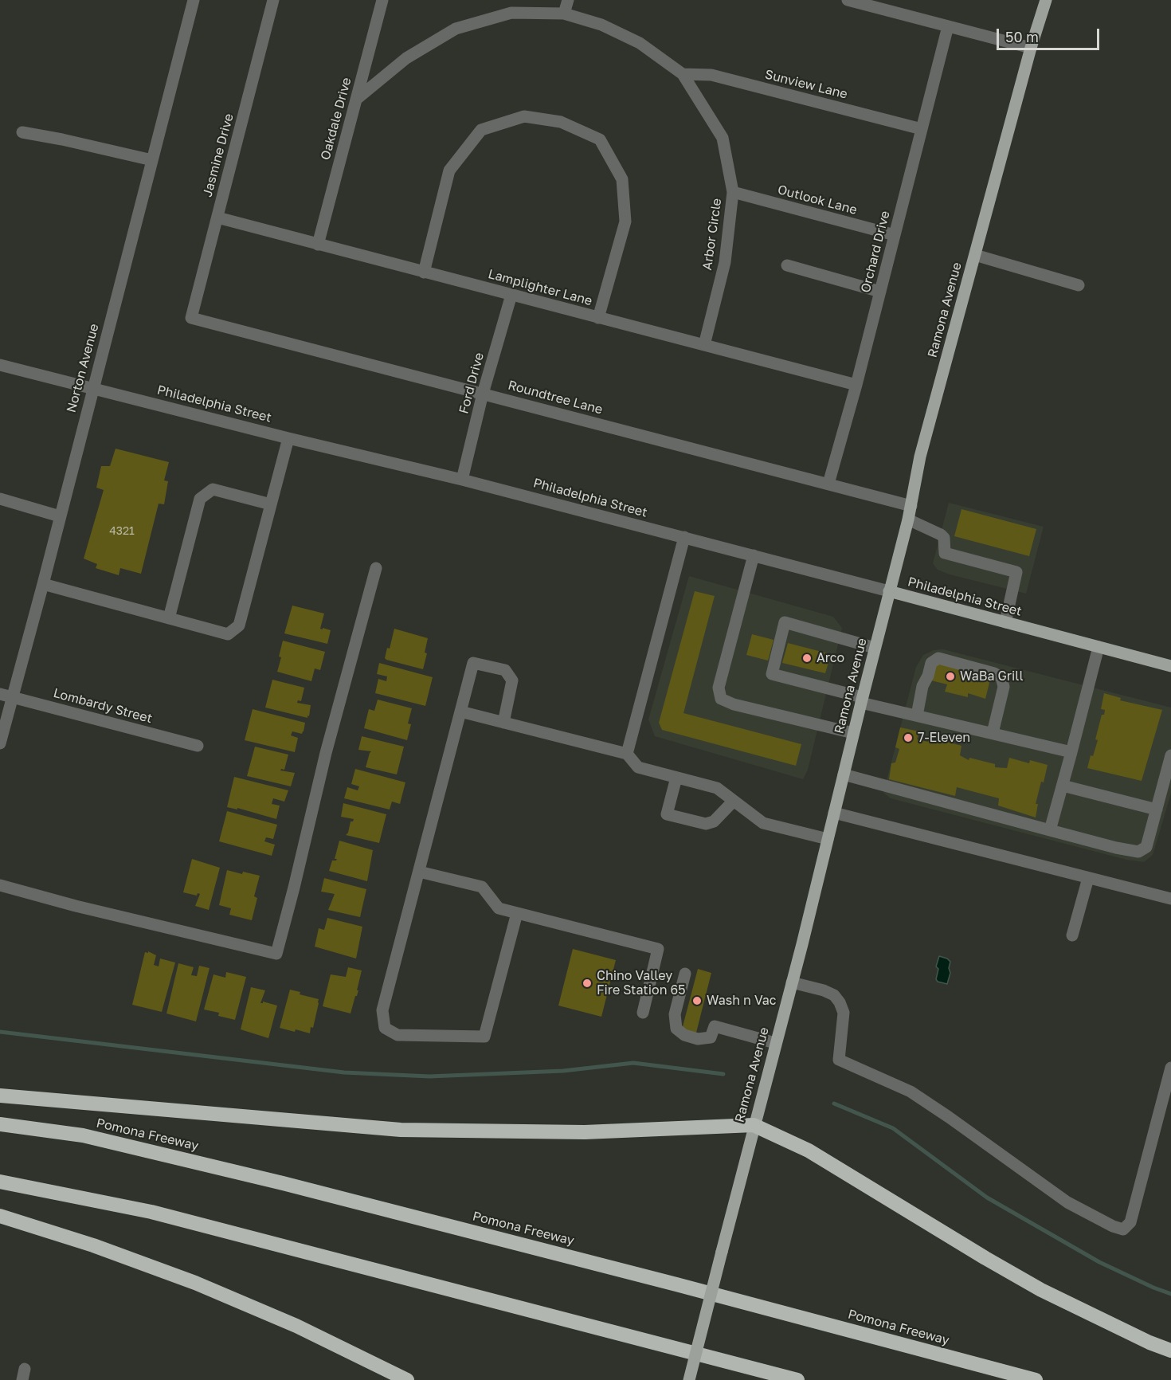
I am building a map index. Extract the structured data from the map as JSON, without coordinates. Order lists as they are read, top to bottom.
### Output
{
  "streets": {
    "highway": ["Pomona Freeway"],
    "main road": ["Ramona Avenue", "Philadelphia Street"],
    "street": [
      "Sunview Lane",
      "Oakdale Drive",
      "Jasmine Drive",
      "Outlook Lane",
      "Arbor Circle",
      "Orchard Drive",
      "Lamplighter Lane",
      "Norton Avenue",
      "Ford Drive",
      "Roundtree Lane",
      "Lombardy Street"
    ]
  },
  "crossings": [
    ["Sunview Lane", "Arbor Circle"],
    ["Sunview Lane", "Orchard Drive"],
    ["Oakdale Drive", "Arbor Circle"],
    ["Oakdale Drive", "Lamplighter Lane"],
    ["Jasmine Drive", "Lamplighter Lane"],
    ["Jasmine Drive", "Roundtree Lane"],
    ["Outlook Lane", "Arbor Circle"],
    ["Outlook Lane", "Orchard Drive"],
    ["Arbor Circle", "Lamplighter Lane"],
    ["Orchard Drive", "Lamplighter Lane"],
    ["Orchard Drive", "Roundtree Lane"],
    ["Lamplighter Lane", "Ford Drive"],
    ["Ramona Avenue", "Roundtree Lane"],
    ["Ramona Avenue", "Philadelphia Street"],
    ["Norton Avenue", "Philadelphia Street"],
    ["Norton Avenue", "Lombardy Street"],
    ["Ford Drive", "Roundtree Lane"],
    ["Ford Drive", "Philadelphia Street"]
  ],
  "places": [
    "Arco",
    "WaBa Grill",
    "7-Eleven",
    "Chino Valley Fire Station 65",
    "Wash n Vac"
  ],
  "house_numbers": ["4321"],
  "scale_bar": "50 m"
}
